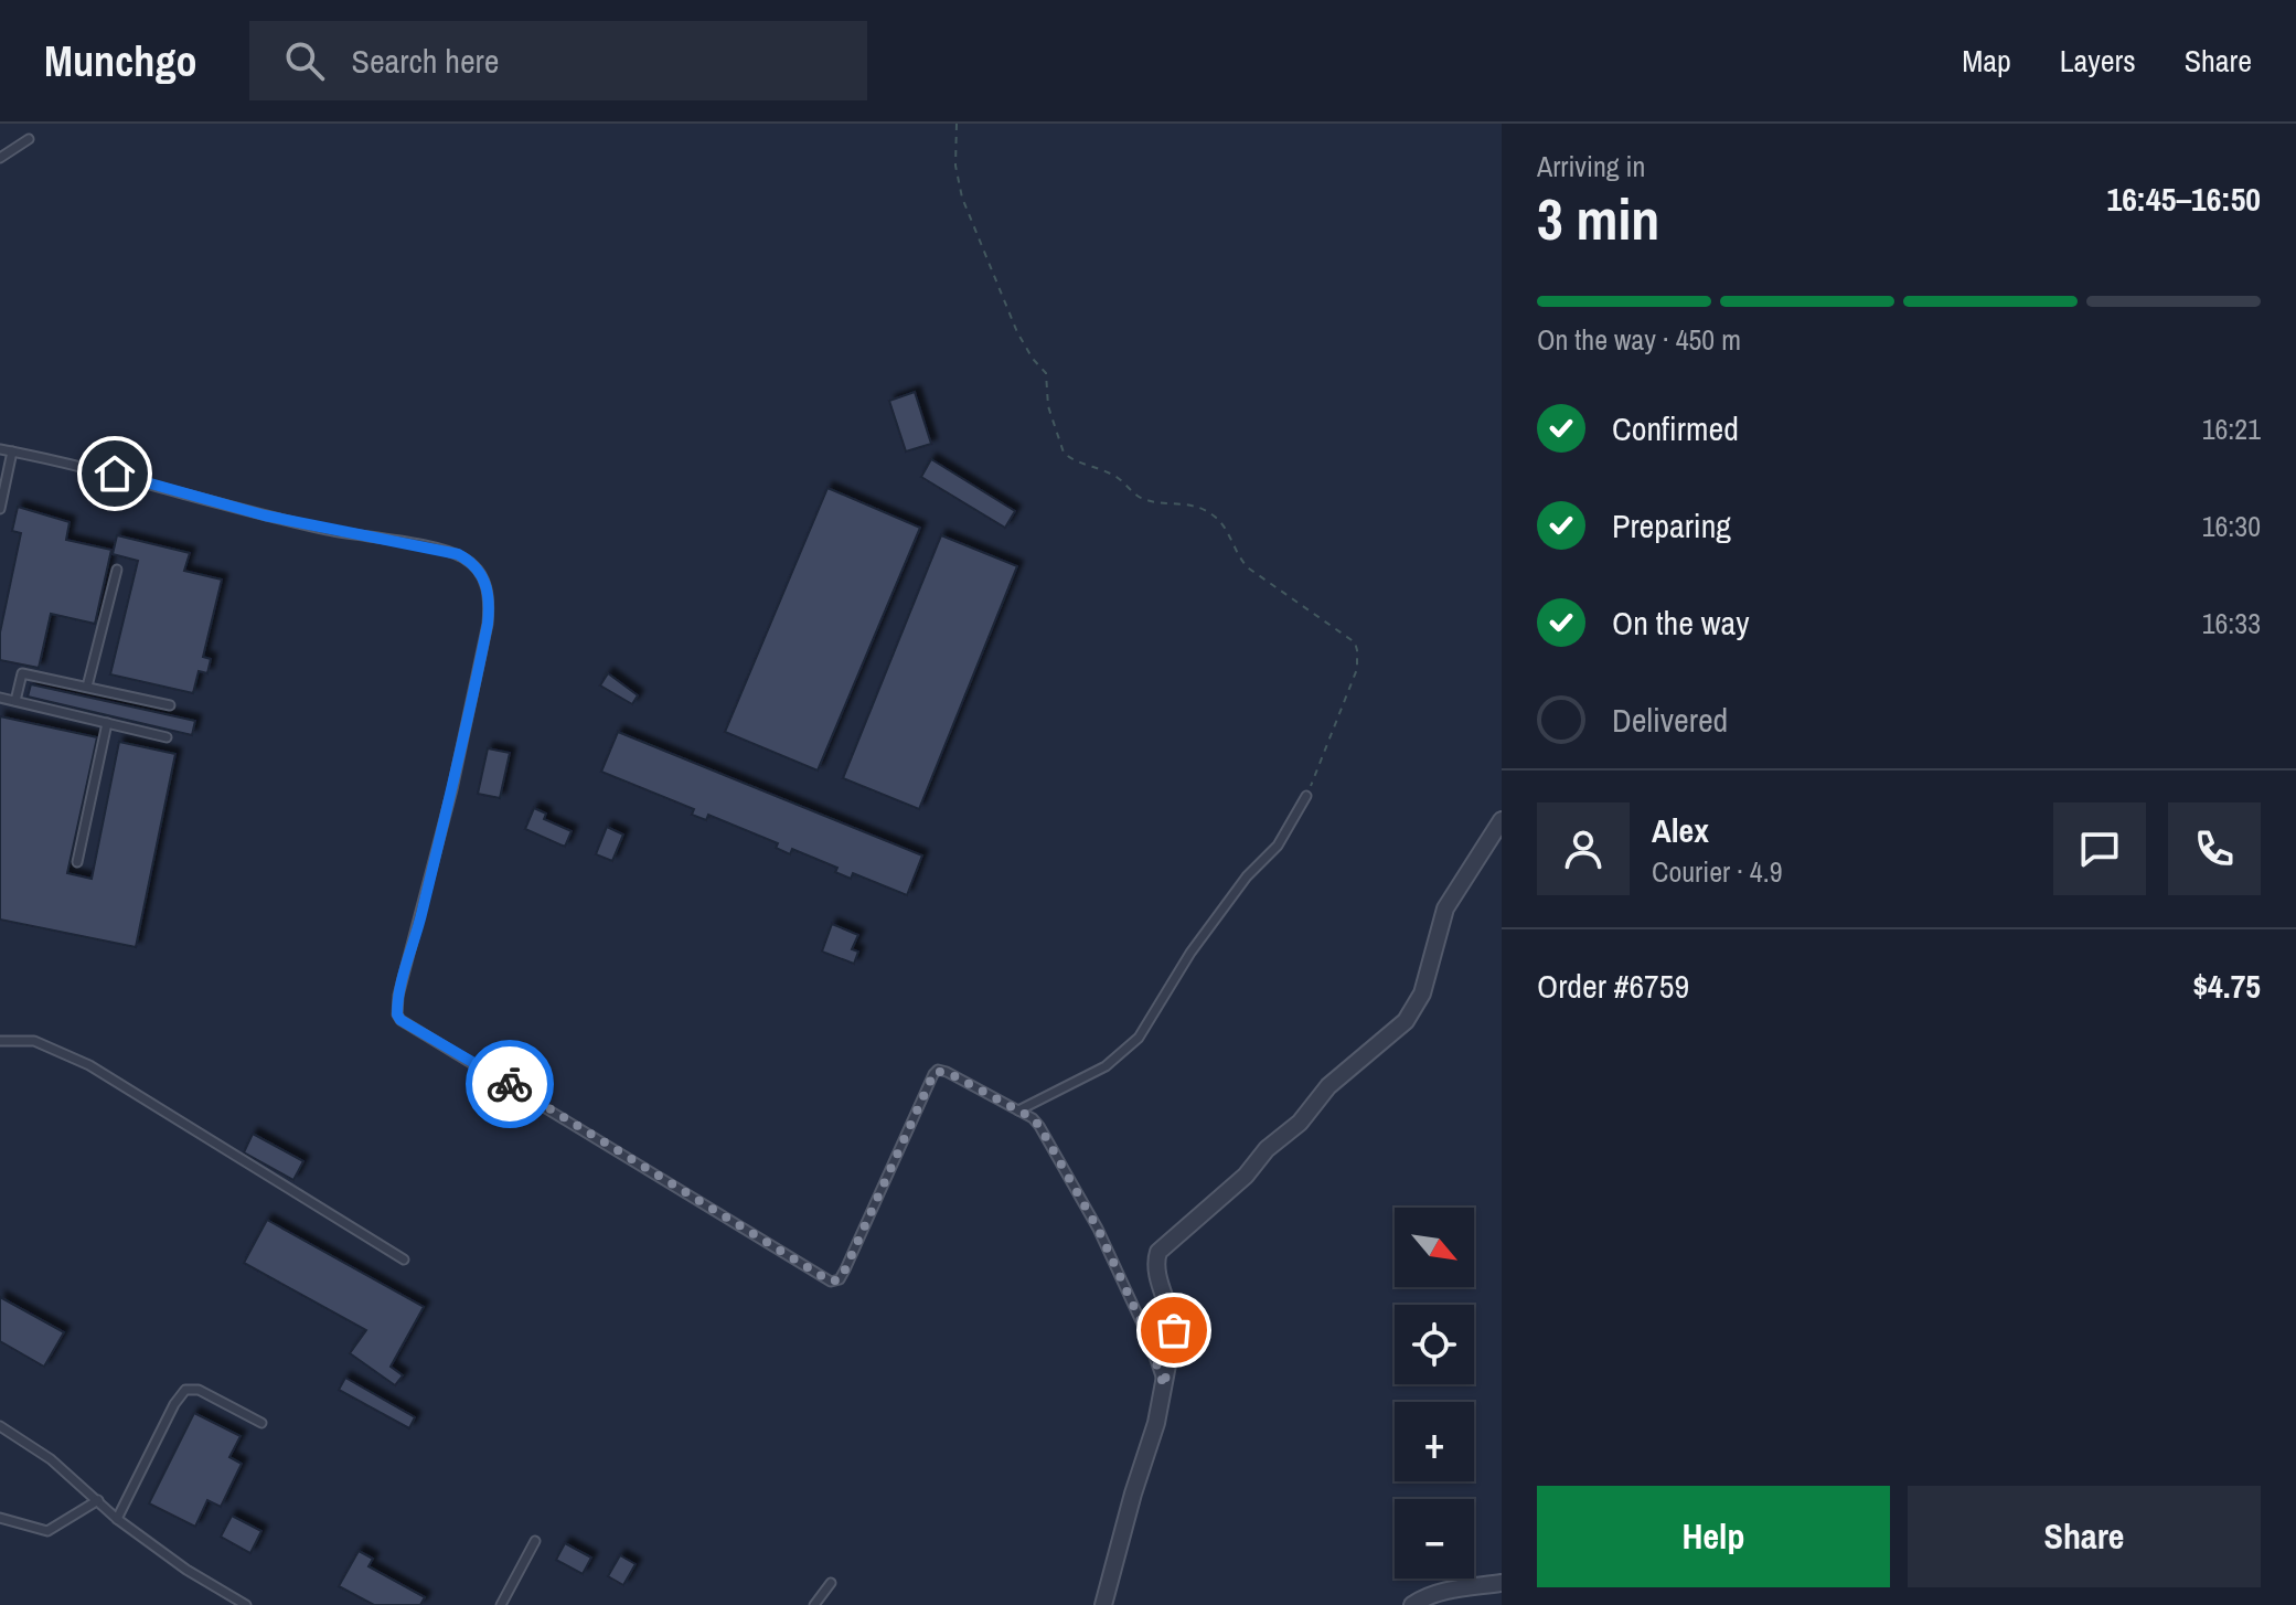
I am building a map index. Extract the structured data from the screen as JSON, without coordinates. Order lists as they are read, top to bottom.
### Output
{
  "north": "bottom right",
  "page": {
    "header": "Munchgo",
    "search": "Search here",
    "nav": ["Map", "Layers", "Share"],
    "heading": ["3 min", "Arriving in", "16:45–16:50"],
    "panel": [
      "Alex",
      "Courier · 4.9",
      "Order #6759",
      "$4.75"
    ],
    "bar": "On the way · 450 m",
    "list": [
      ["Confirmed", "16:21"],
      ["Preparing", "16:30"],
      ["On the way", "16:33"],
      "Delivered"
    ],
    "map_buttons": ["+", "−"],
    "buttons": ["Help", "Share"]
  }
}
